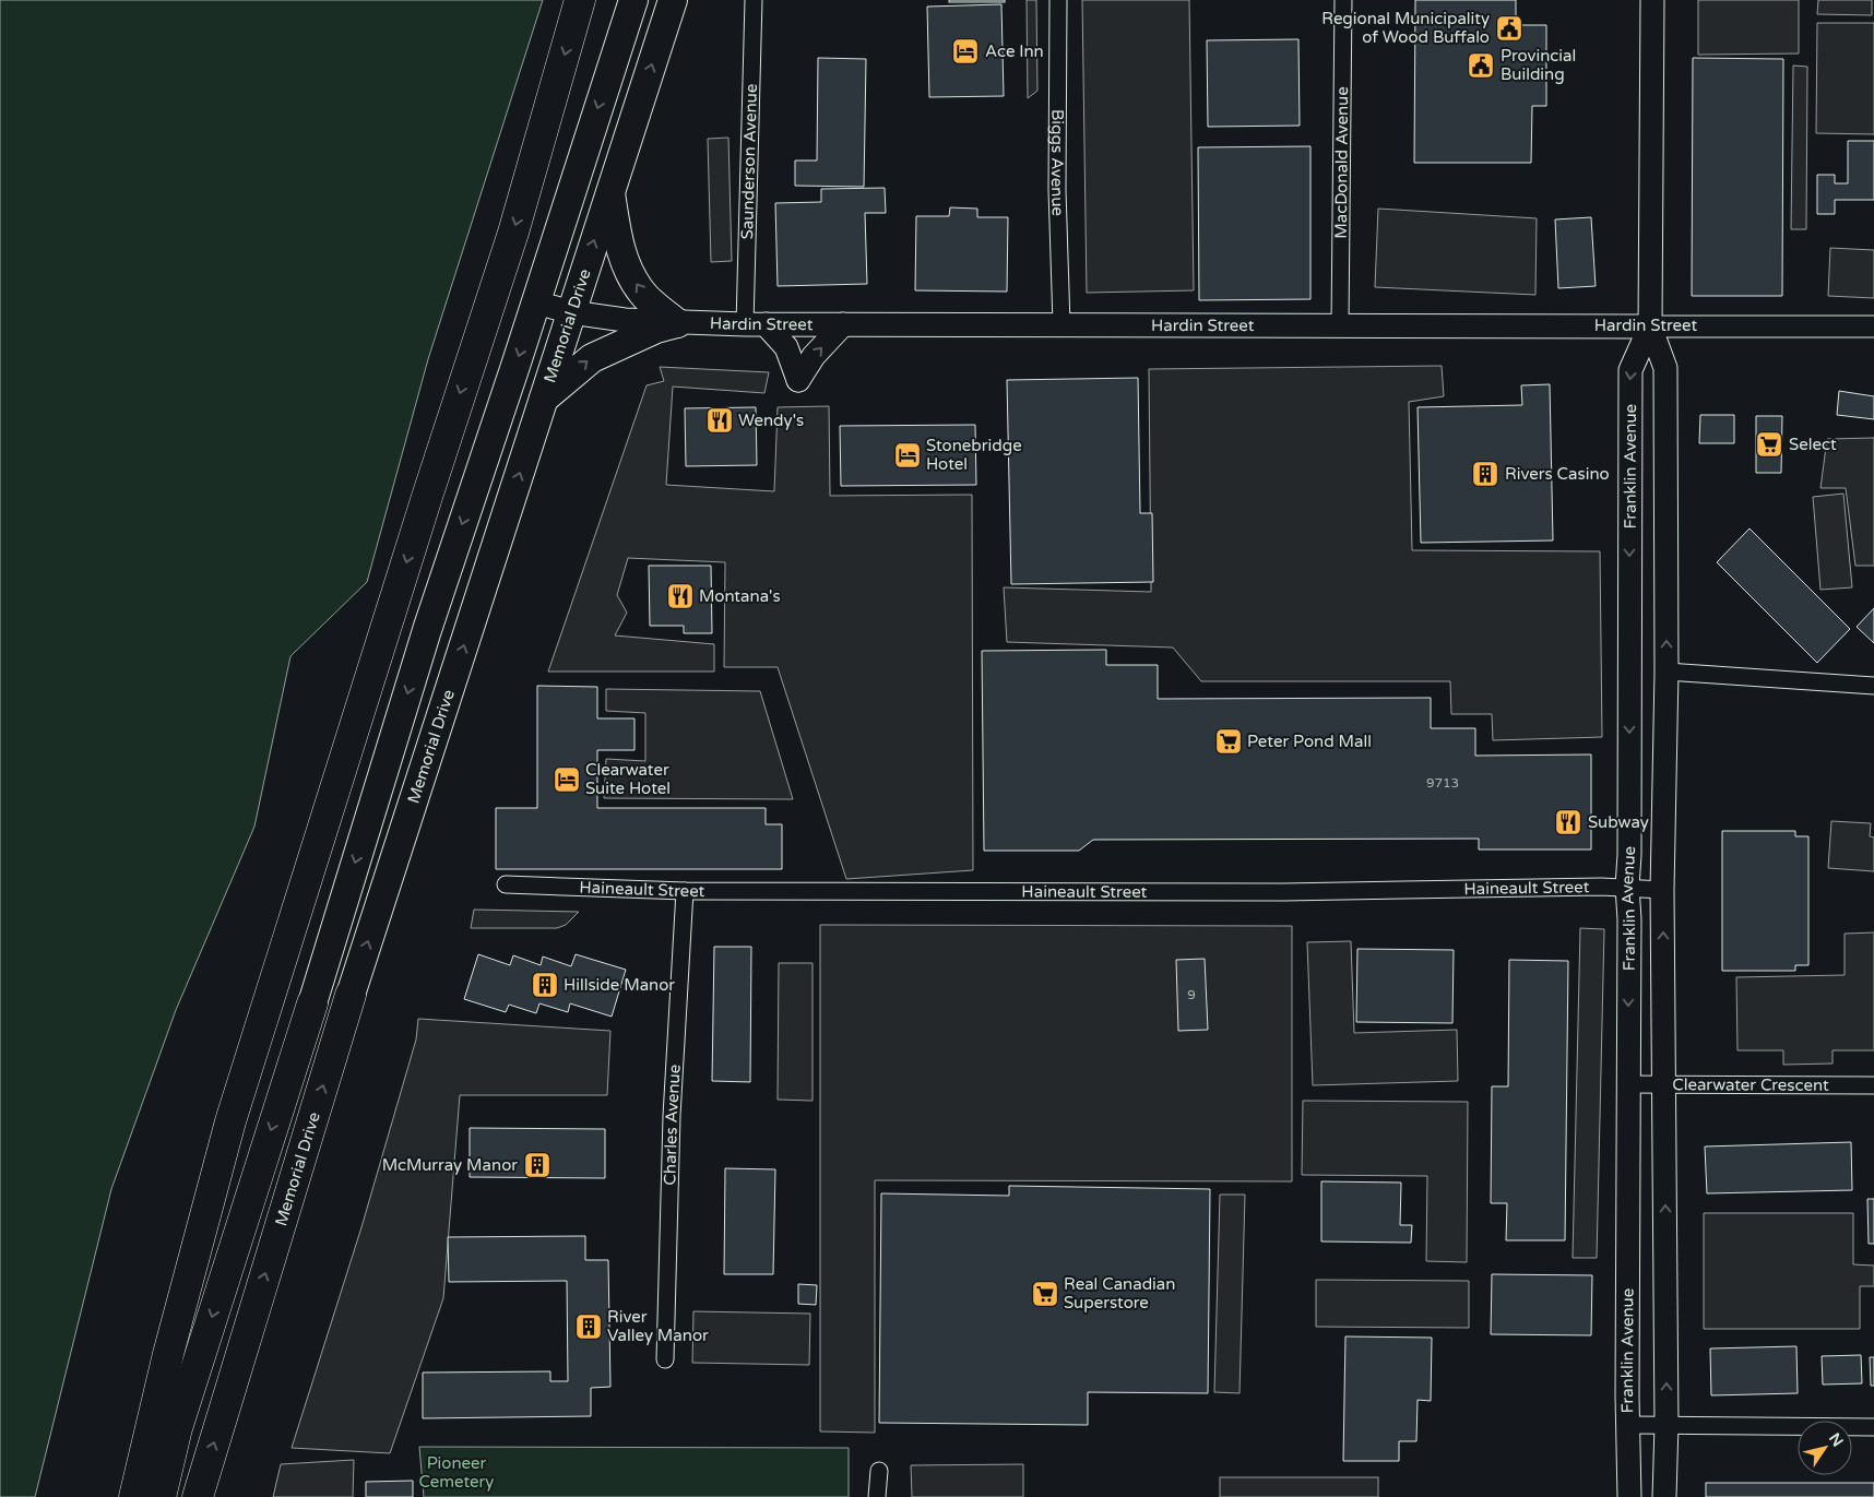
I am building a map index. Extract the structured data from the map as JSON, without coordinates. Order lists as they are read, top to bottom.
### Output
{
  "streets": {
    "highway": ["Memorial Drive"],
    "main road": ["Hardin Street", "Franklin Avenue"],
    "street": [
      "Saunderson Avenue",
      "Biggs Avenue",
      "MacDonald Avenue",
      "Haineault Street",
      "Clearwater Crescent",
      "Charles Avenue"
    ]
  },
  "crossings": [
    ["Saunderson Avenue", "Hardin Street"],
    ["Biggs Avenue", "Hardin Street"],
    ["MacDonald Avenue", "Hardin Street"],
    ["Hardin Street", "Memorial Drive"],
    ["Hardin Street", "Franklin Avenue"],
    ["Franklin Avenue", "Haineault Street"],
    ["Franklin Avenue", "Clearwater Crescent"],
    ["Haineault Street", "Charles Avenue"]
  ],
  "parks": ["Pioneer Cemetery"],
  "places": {
    "public building": ["Regional Municipality of Wood Buffalo", "Provincial Building"],
    "hotel": ["Ace Inn", "Stonebridge Hotel", "Clearwater Suite Hotel"],
    "restaurant": ["Wendy's", "Montana's", "Subway"],
    "supermarket": ["Select", "Peter Pond Mall", "Real Canadian Superstore"],
    "building": [
      "Rivers Casino",
      "Hillside Manor",
      "McMurray Manor",
      "River Valley Manor"
    ]
  },
  "house_numbers": ["9713", "9"],
  "north": "top right"
}
